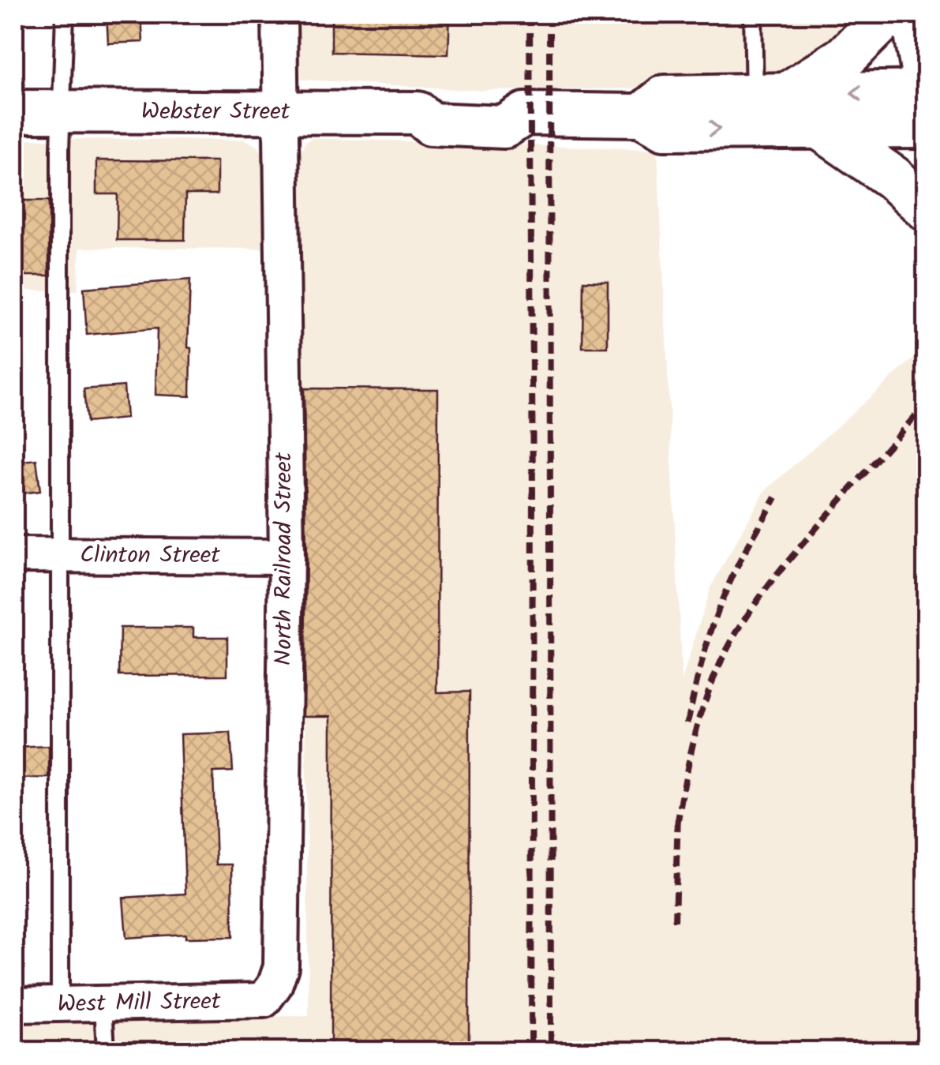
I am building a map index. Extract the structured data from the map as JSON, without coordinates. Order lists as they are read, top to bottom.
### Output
{
  "streets": {
    "street": [
      "Webster Street",
      "Clinton Street",
      "North Railroad Street",
      "West Mill Street"
    ]
  },
  "crossings": [
    ["Webster Street", "North Railroad Street"],
    ["Clinton Street", "North Railroad Street"],
    ["North Railroad Street", "West Mill Street"]
  ]
}
